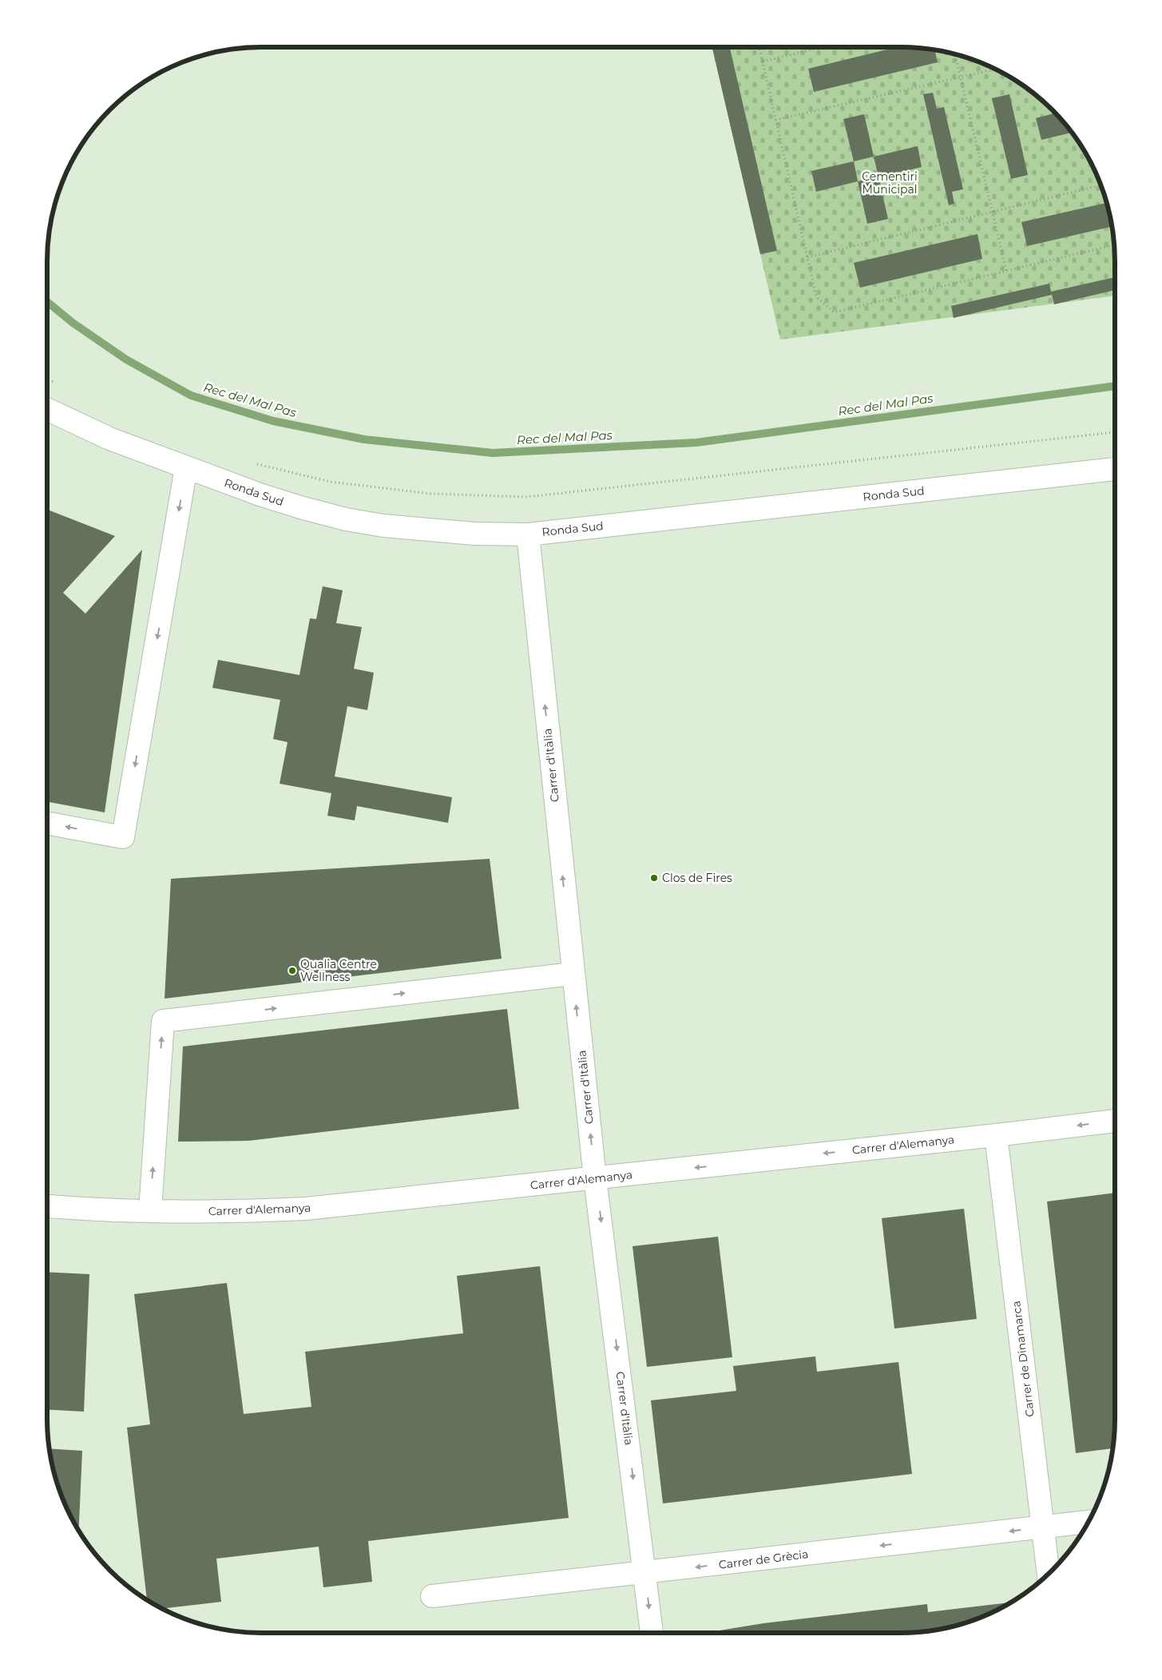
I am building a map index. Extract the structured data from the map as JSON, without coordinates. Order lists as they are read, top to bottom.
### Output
{
  "streets": {
    "street": [
      "Ronda Sud",
      "Carrer d'Itàlia",
      "Carrer d'Alemanya",
      "Carrer de Dinamarca",
      "Carrer de Grècia"
    ]
  },
  "crossings": [
    ["Ronda Sud", "Carrer d'Itàlia"],
    ["Carrer d'Itàlia", "Carrer d'Alemanya"],
    ["Carrer d'Itàlia", "Carrer de Grècia"],
    ["Carrer d'Alemanya", "Carrer de Dinamarca"],
    ["Carrer de Dinamarca", "Carrer de Grècia"]
  ],
  "one_way": ["Carrer d'Alemanya", "Carrer de Grècia"],
  "water": ["Rec del Mal Pas"],
  "parks": ["Cementiri Municipal"],
  "places": ["Clos de Fires", "Qualia Centre Wellness"]
}
